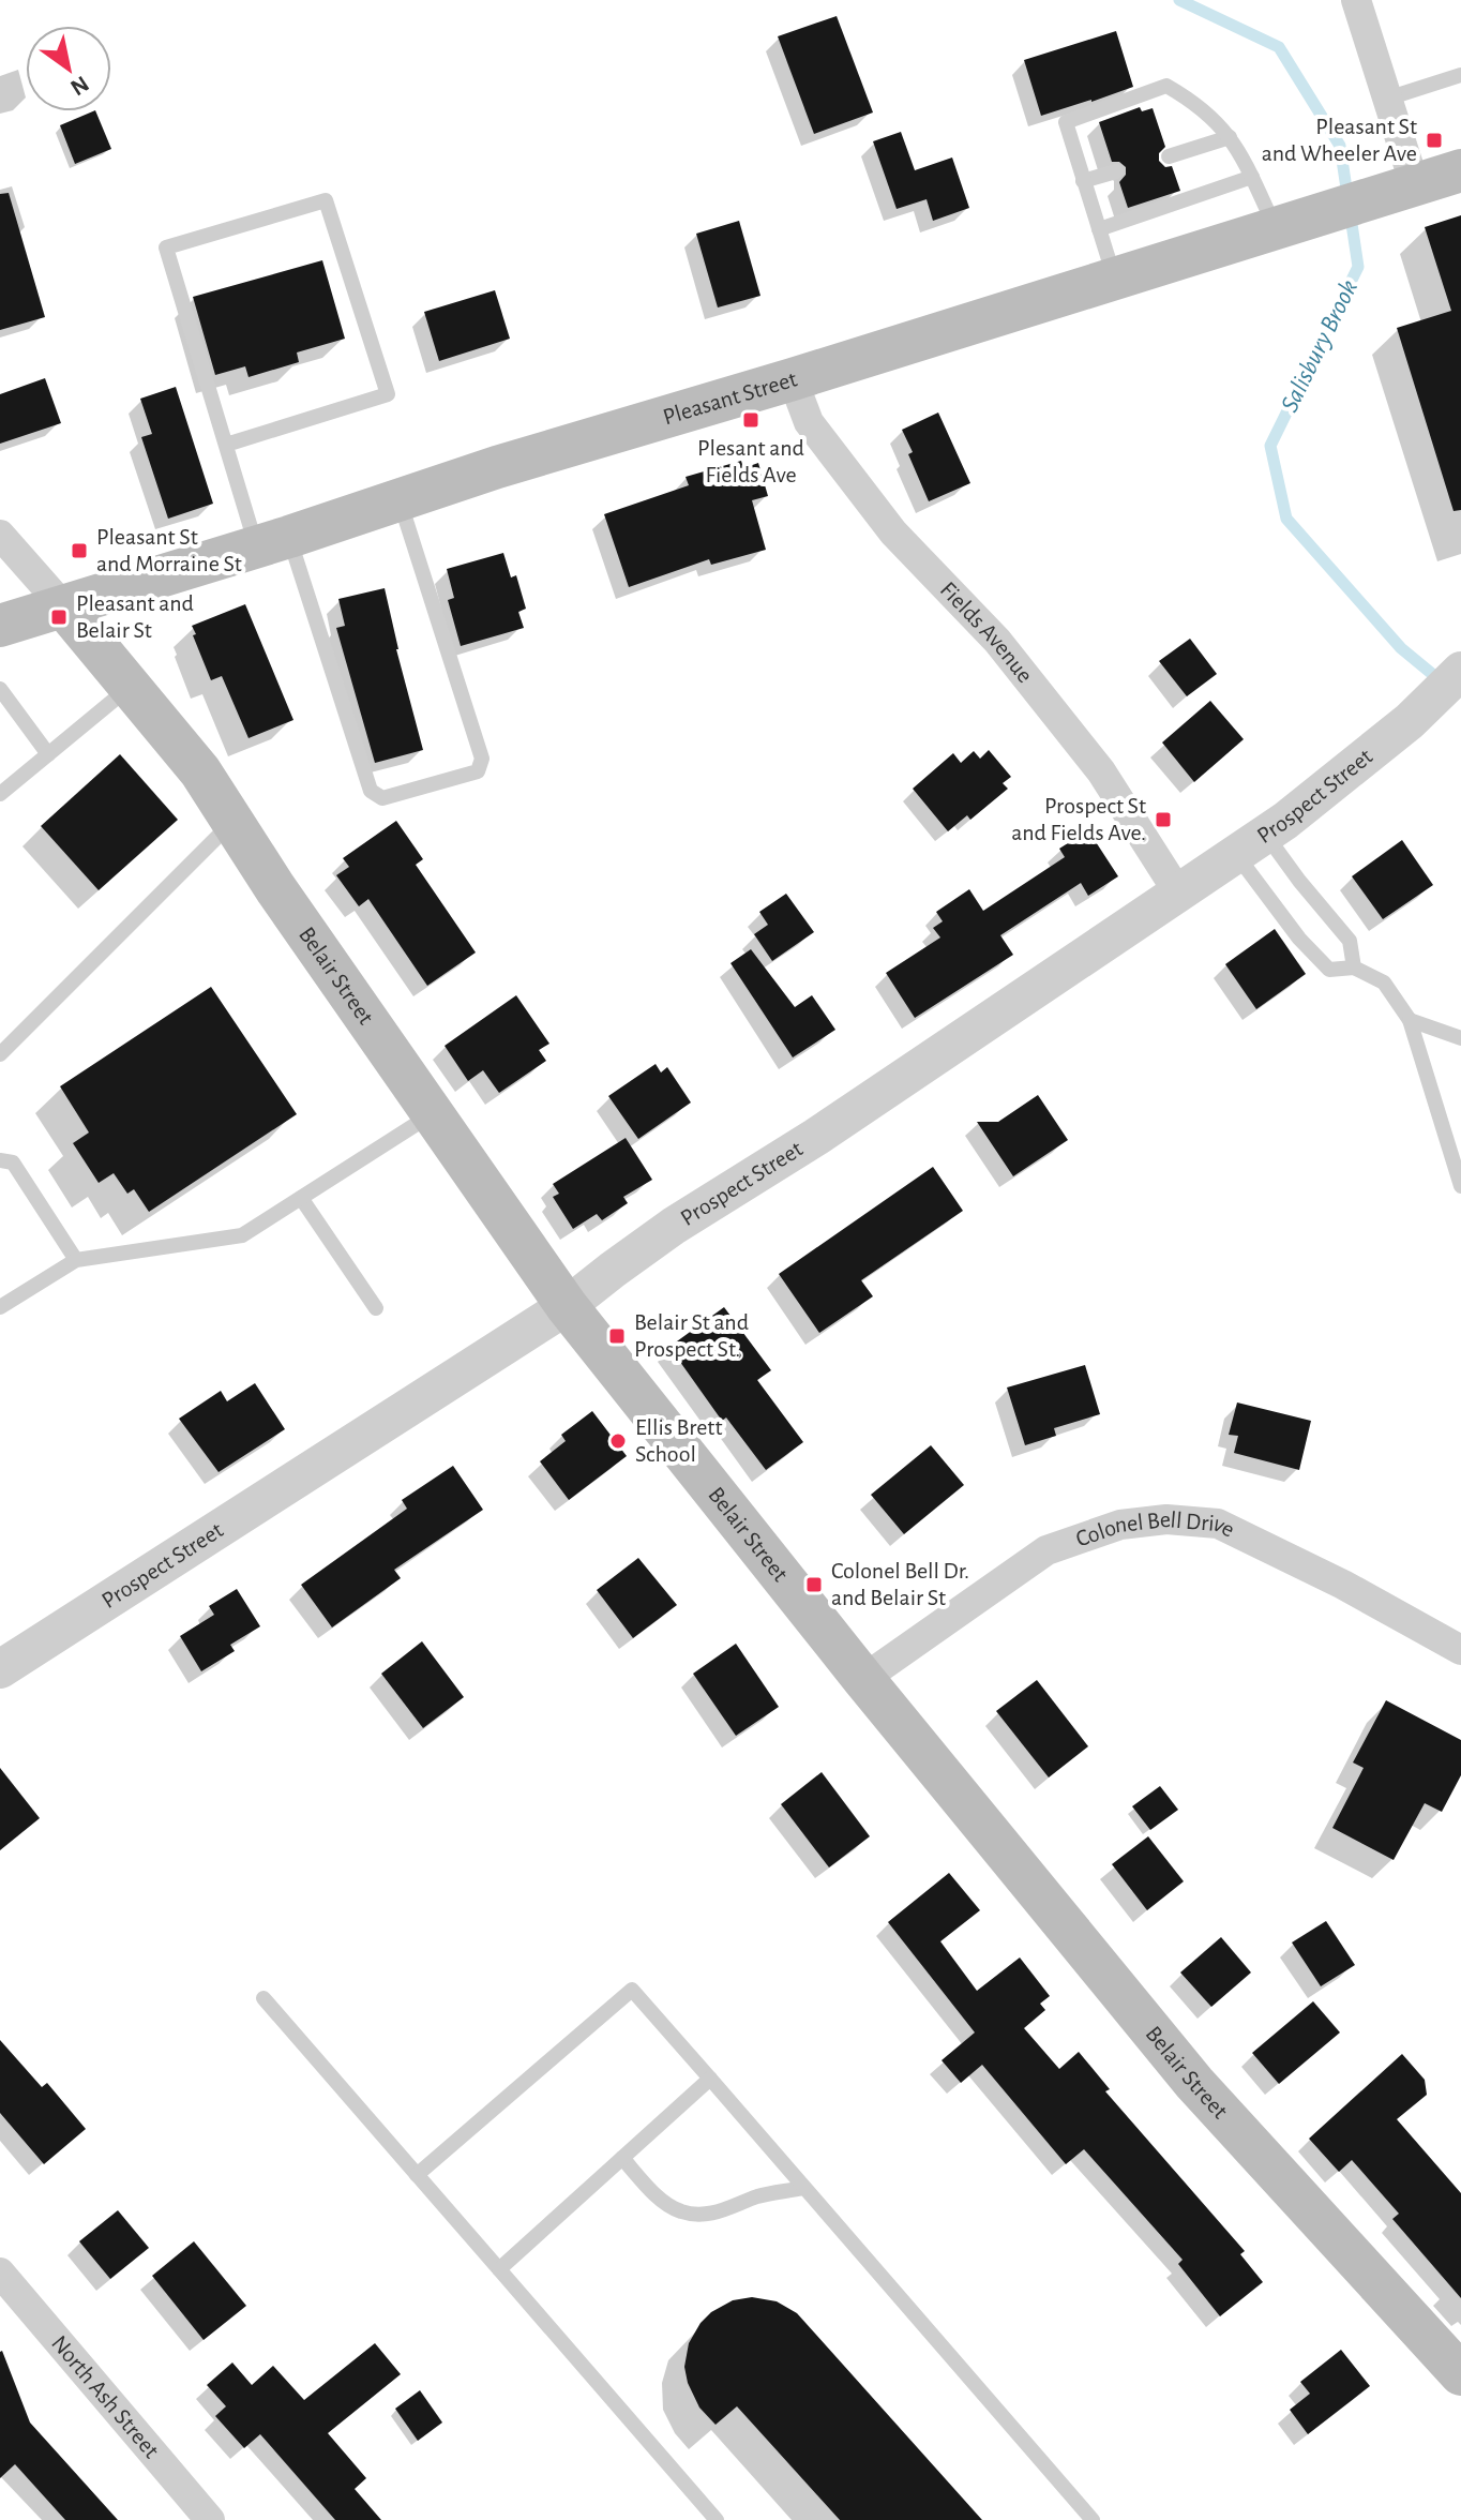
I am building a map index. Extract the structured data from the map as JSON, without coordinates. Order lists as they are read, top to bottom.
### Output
{
  "streets": {
    "main road": ["Pleasant Street", "Belair Street"],
    "street": [
      "Fields Avenue",
      "Prospect Street",
      "Colonel Bell Drive",
      "North Ash Street"
    ]
  },
  "crossings": [
    ["Pleasant Street", "Fields Avenue"],
    ["Pleasant Street", "Belair Street"],
    ["Fields Avenue", "Prospect Street"],
    ["Prospect Street", "Belair Street"],
    ["Belair Street", "Colonel Bell Drive"]
  ],
  "water": ["Salisbury Brook"],
  "places": {
    "transit": [
      "Pleasant St and Wheeler Ave",
      "Plesant and Fields Ave",
      "Pleasant St and Morraine St",
      "Pleasant and Belair St",
      "Prospect St and Fields Ave.",
      "Belair St and Prospect St.",
      "Colonel Bell Dr. and Belair St"
    ],
    "other": ["Ellis Brett School"]
  },
  "north": "bottom right"
}
